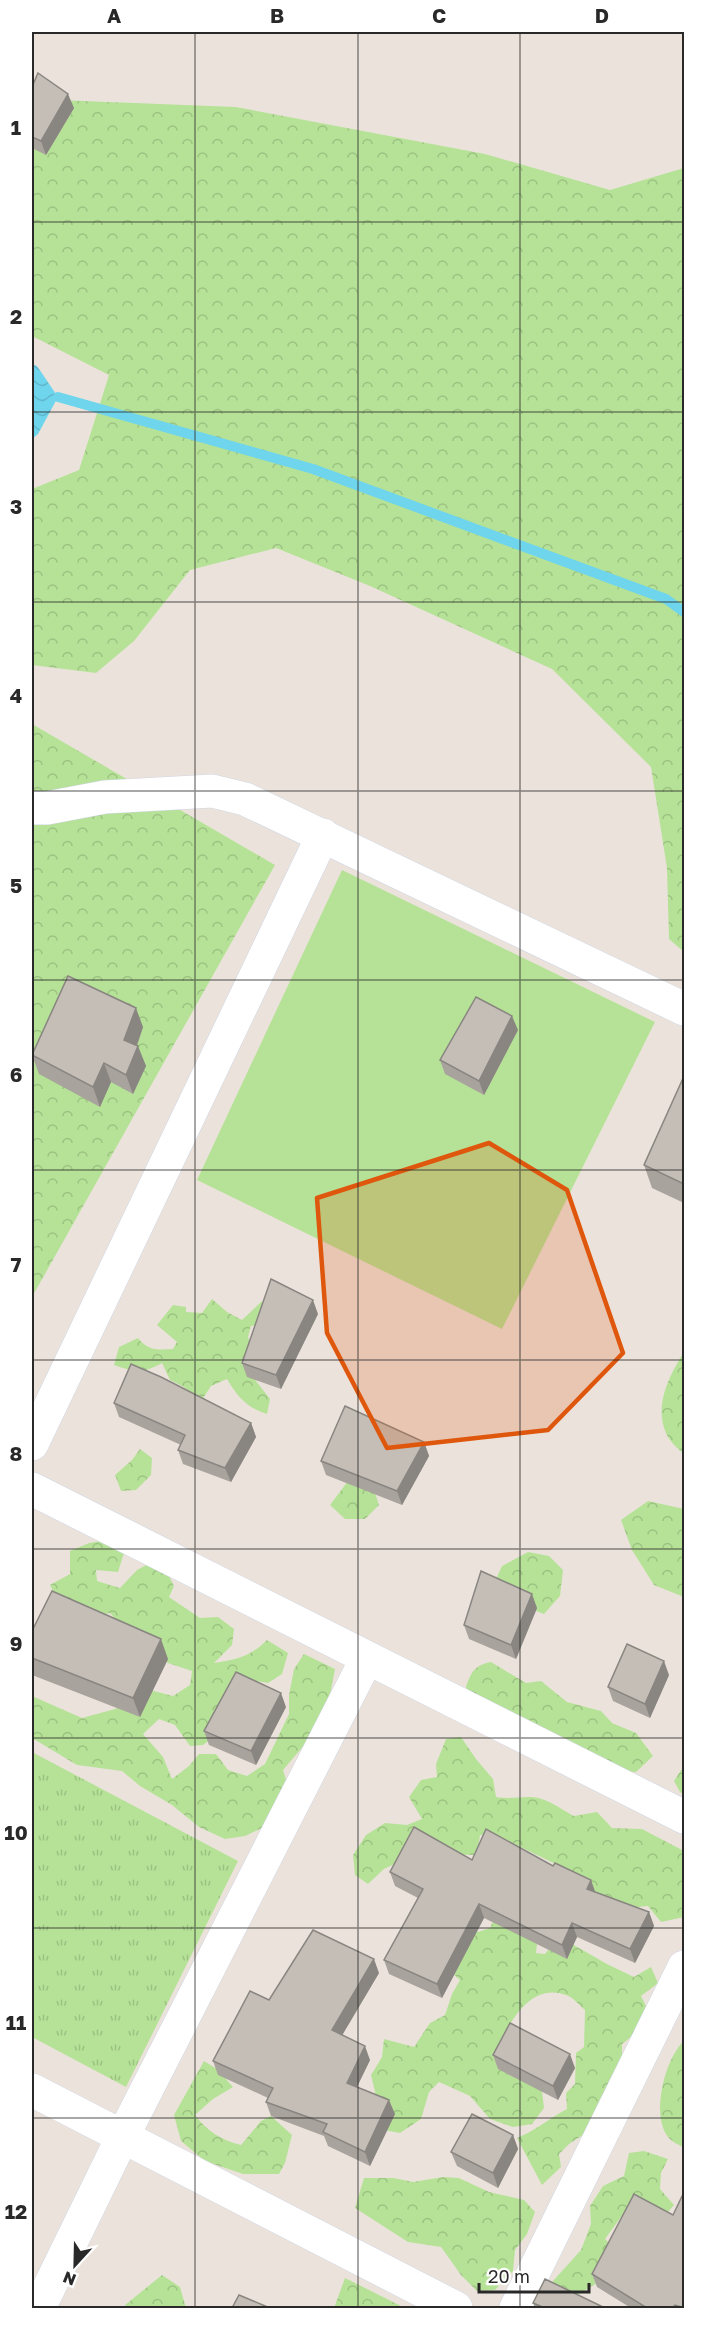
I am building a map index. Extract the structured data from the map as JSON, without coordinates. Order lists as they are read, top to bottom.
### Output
{
  "scale_bar": "20 m",
  "north": "bottom",
  "grid": {
    "columns": [
      "A",
      "B",
      "C",
      "D"
    ],
    "rows": [
      "1",
      "2",
      "3",
      "4",
      "5",
      "6",
      "7",
      "8",
      "9",
      "10",
      "11",
      "12"
    ]
  }
}
